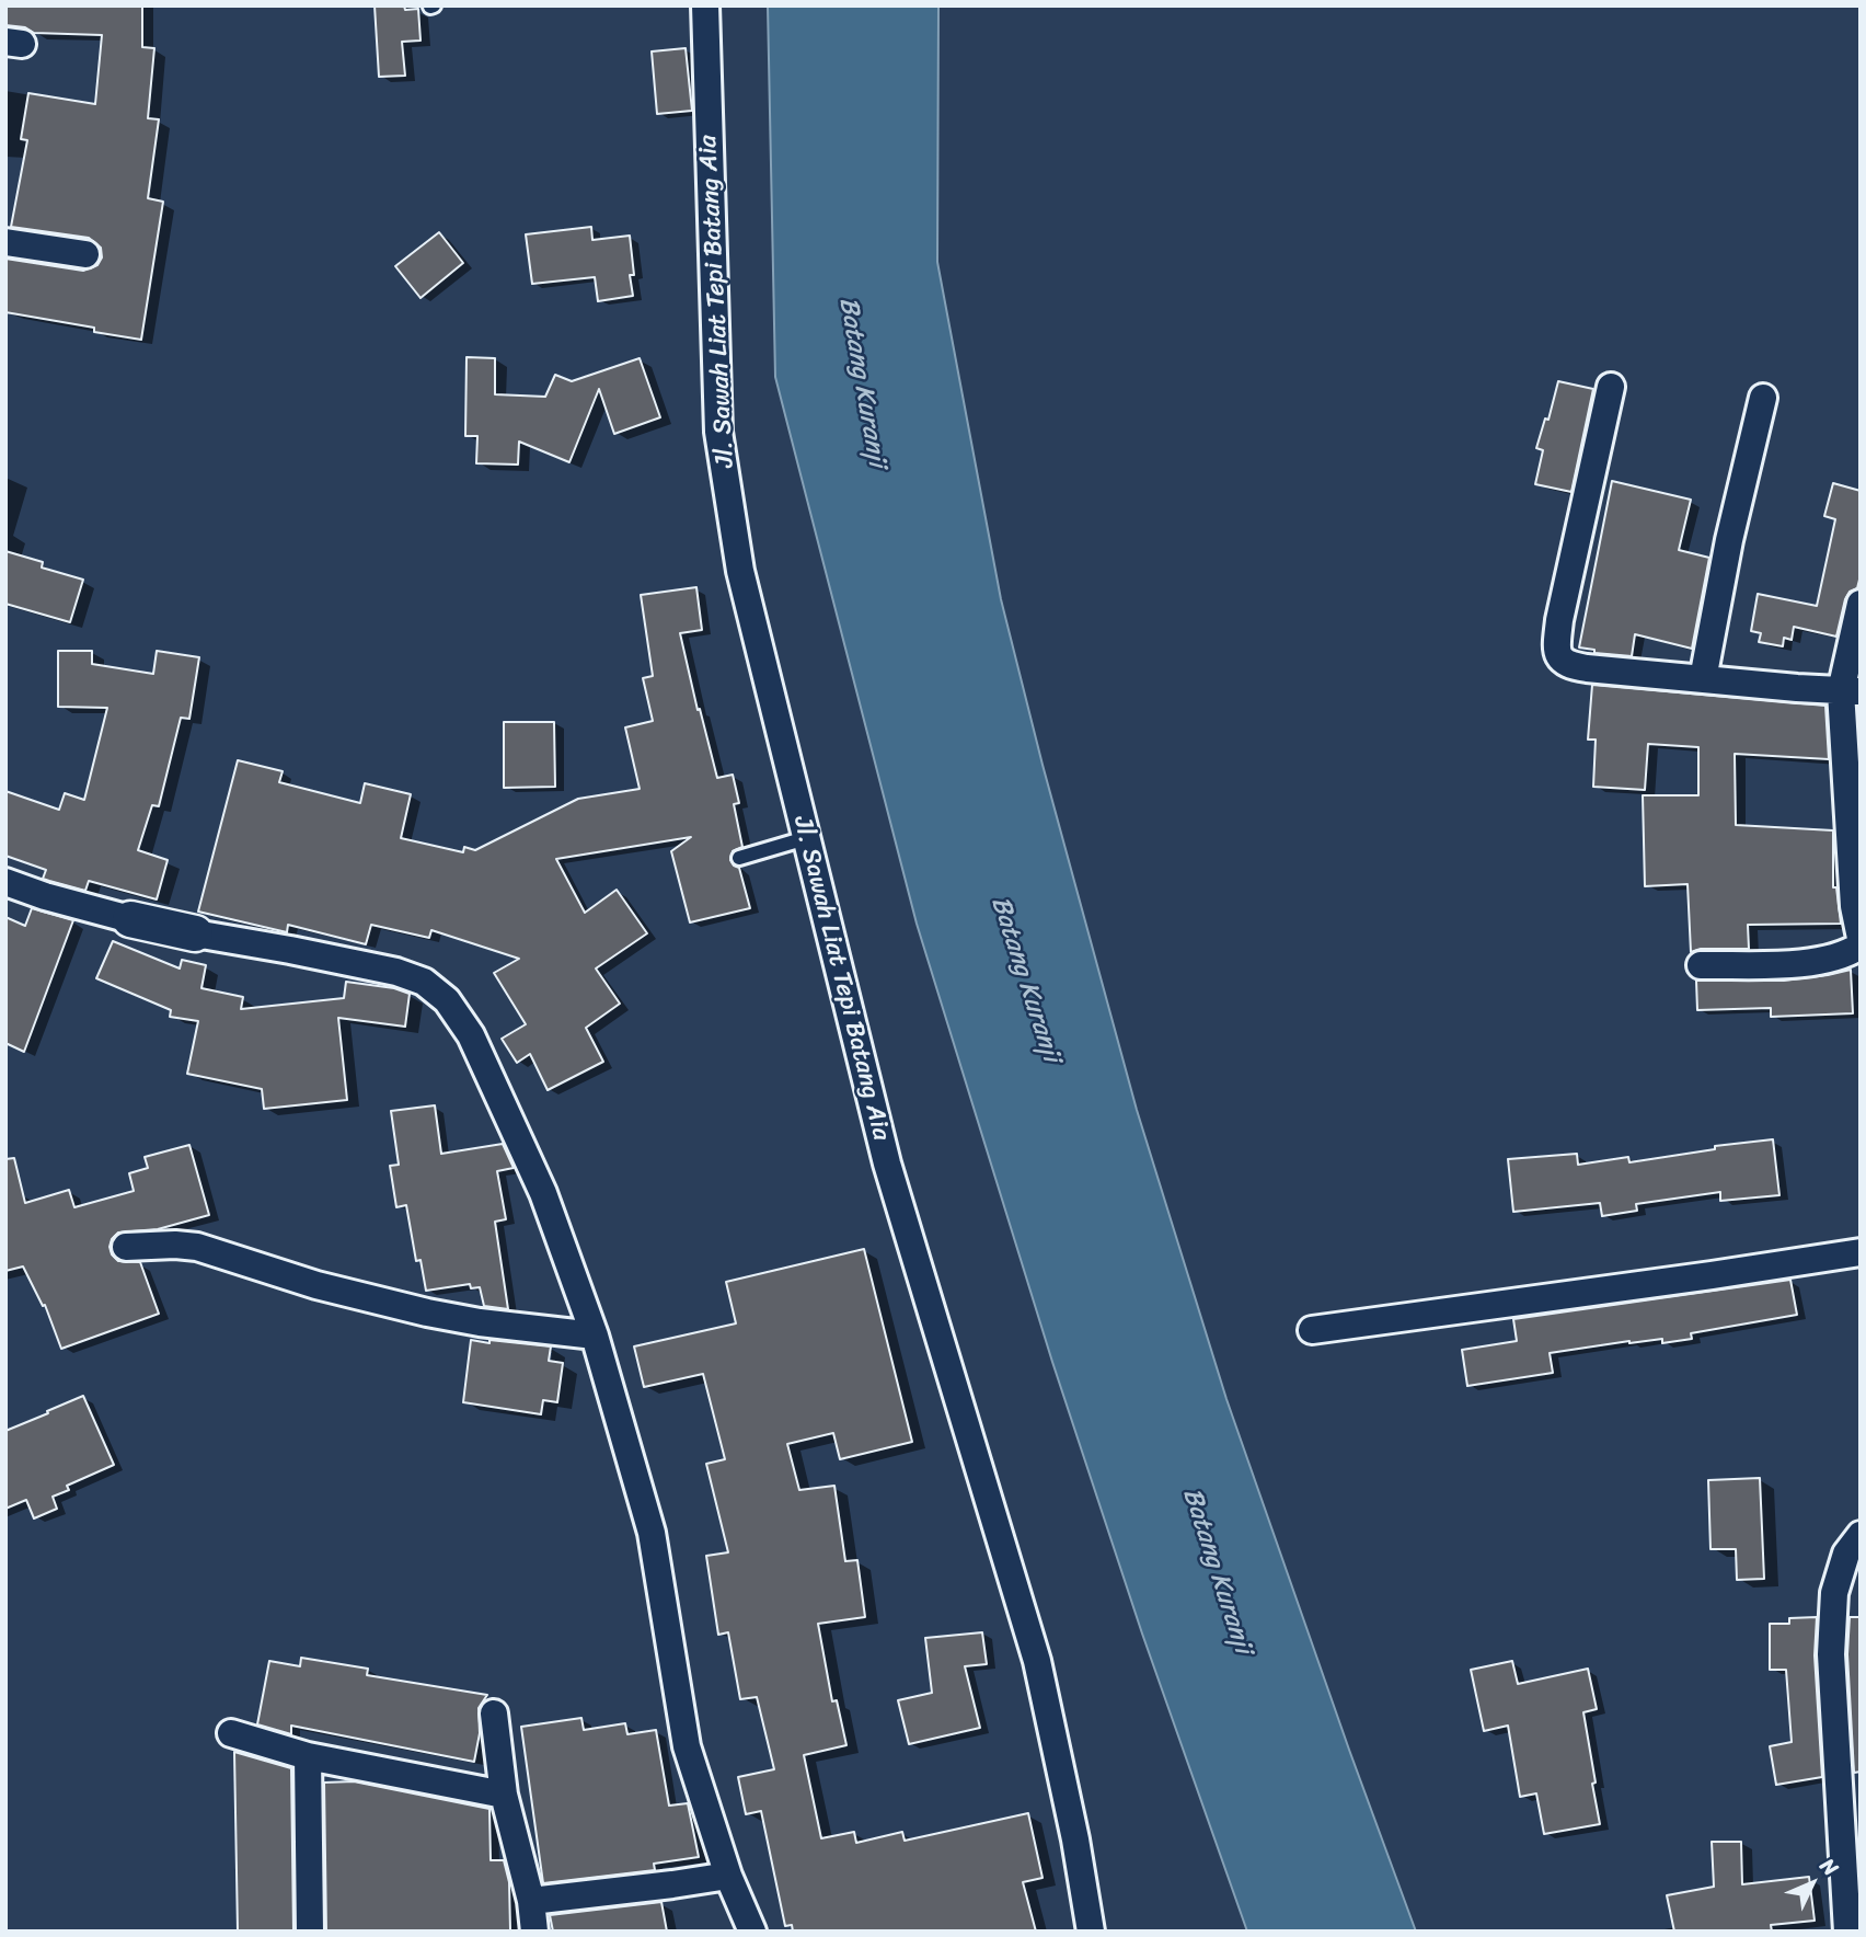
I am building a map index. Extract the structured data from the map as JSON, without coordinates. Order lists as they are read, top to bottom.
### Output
{
  "streets": {
    "street": ["Jl. Sawah Liat Tepi Batang Aia"]
  },
  "water": ["Batang Kuranji"],
  "north": "top right"
}
